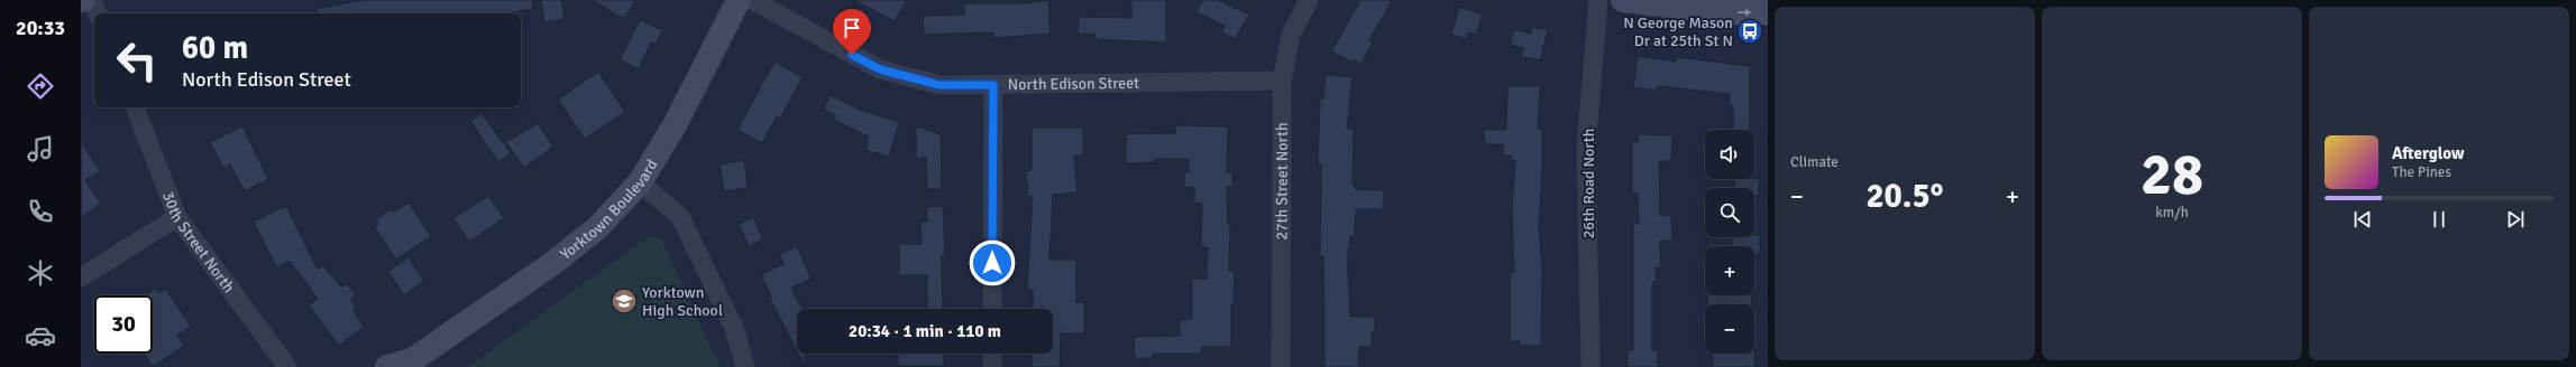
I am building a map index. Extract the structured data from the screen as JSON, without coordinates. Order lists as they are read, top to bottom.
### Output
{
  "streets": {
    "street": [
      "North Edison Street",
      "27th Street North",
      "26th Road North",
      "Yorktown Boulevard",
      "30th Street North"
    ]
  },
  "crossings": [
    ["North Edison Street", "27th Street North"]
  ],
  "places": {
    "bus stop": ["N George Mason Dr at 25th St N"],
    "school or university": ["Yorktown High School"]
  },
  "page": {
    "tabs": "20:33",
    "tile": [
      "Climate",
      ["28", "km/h"]
    ],
    "turn": ["60 m", "North Edison Street"],
    "map_buttons": ["+", "−"],
    "song": ["Afterglow", "The Pines"],
    "heat": ["−", "20.5°", "+"],
    "limit": "30",
    "trip": "20:34 · 1 min · 110 m"
  }
}
